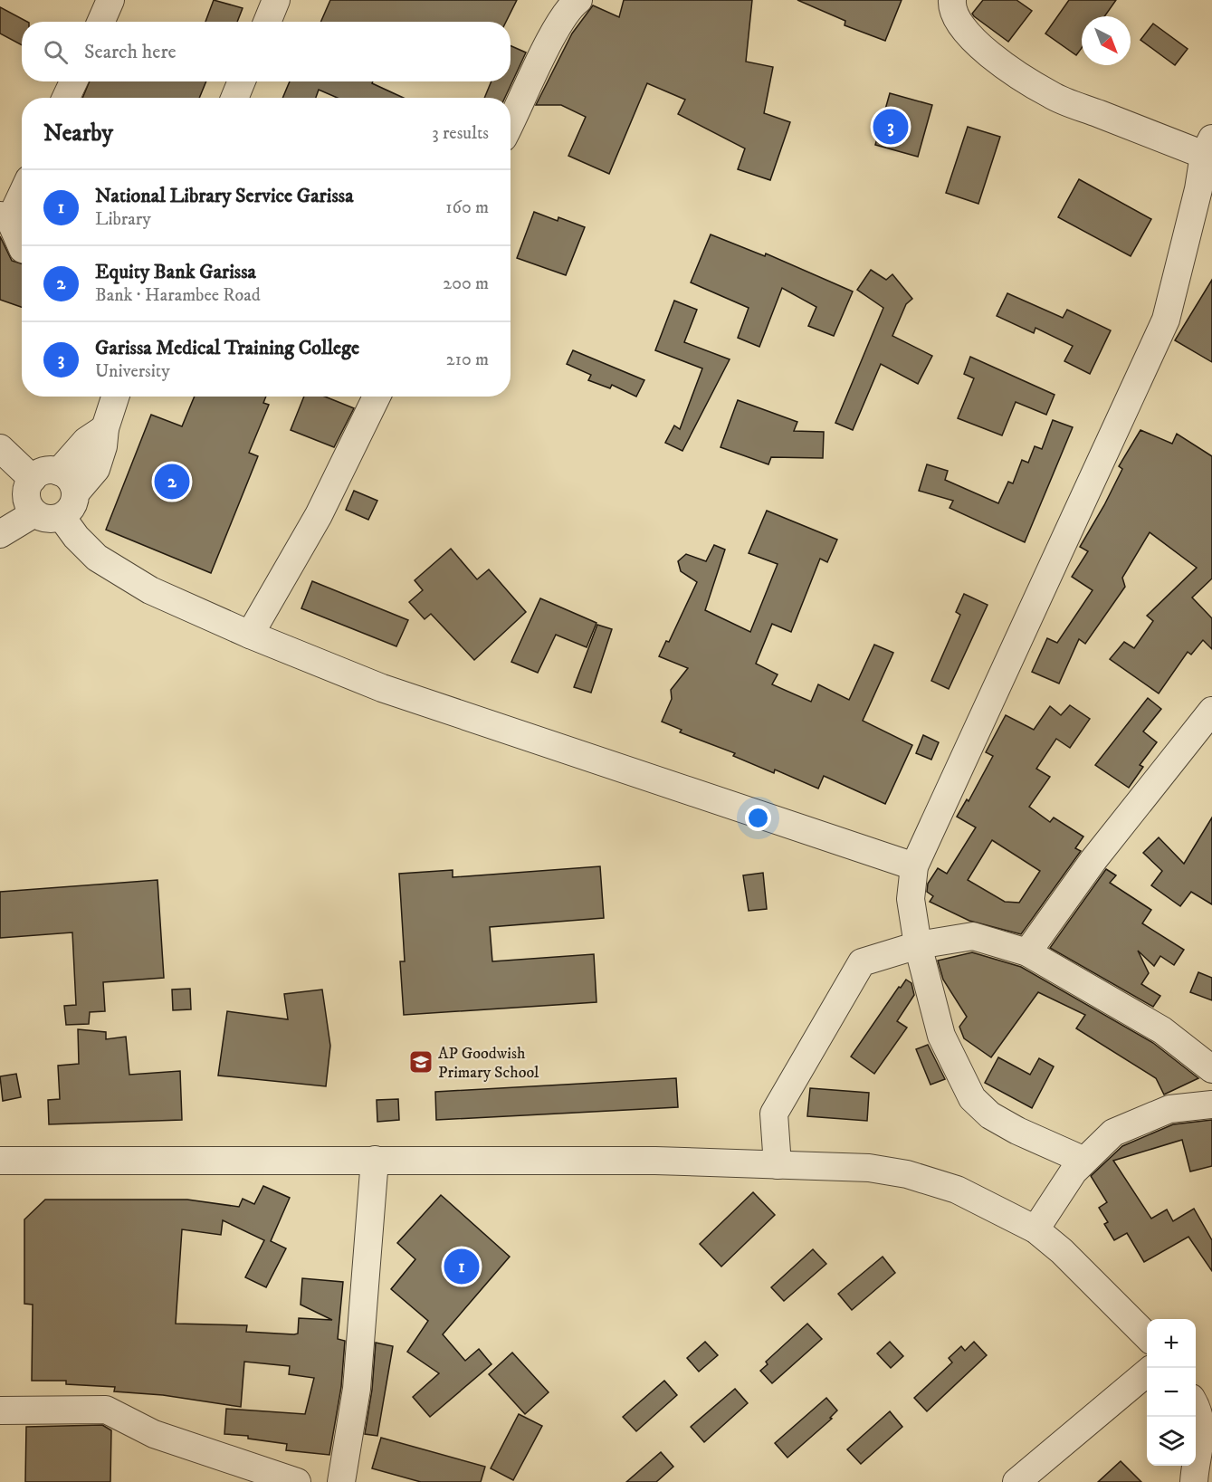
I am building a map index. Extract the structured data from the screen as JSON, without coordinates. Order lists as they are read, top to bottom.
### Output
{
  "places": {
    "school or university": ["AP Goodwish Primary School"]
  },
  "north": "bottom right",
  "page": {
    "search": "Search here",
    "heading": ["Nearby", "3 results"],
    "pins": ["3", "2", "1"],
    "list": [
      {
        "mark": "1",
        "name": "National Library Service Garissa",
        "note": "Library",
        "value": "160 m"
      },
      {
        "mark": "2",
        "name": "Equity Bank Garissa",
        "note": "Bank · Harambee Road",
        "value": "200 m"
      },
      {
        "mark": "3",
        "name": "Garissa Medical Training College",
        "note": "University",
        "value": "210 m"
      }
    ],
    "map_buttons": ["+", "−"]
  }
}
